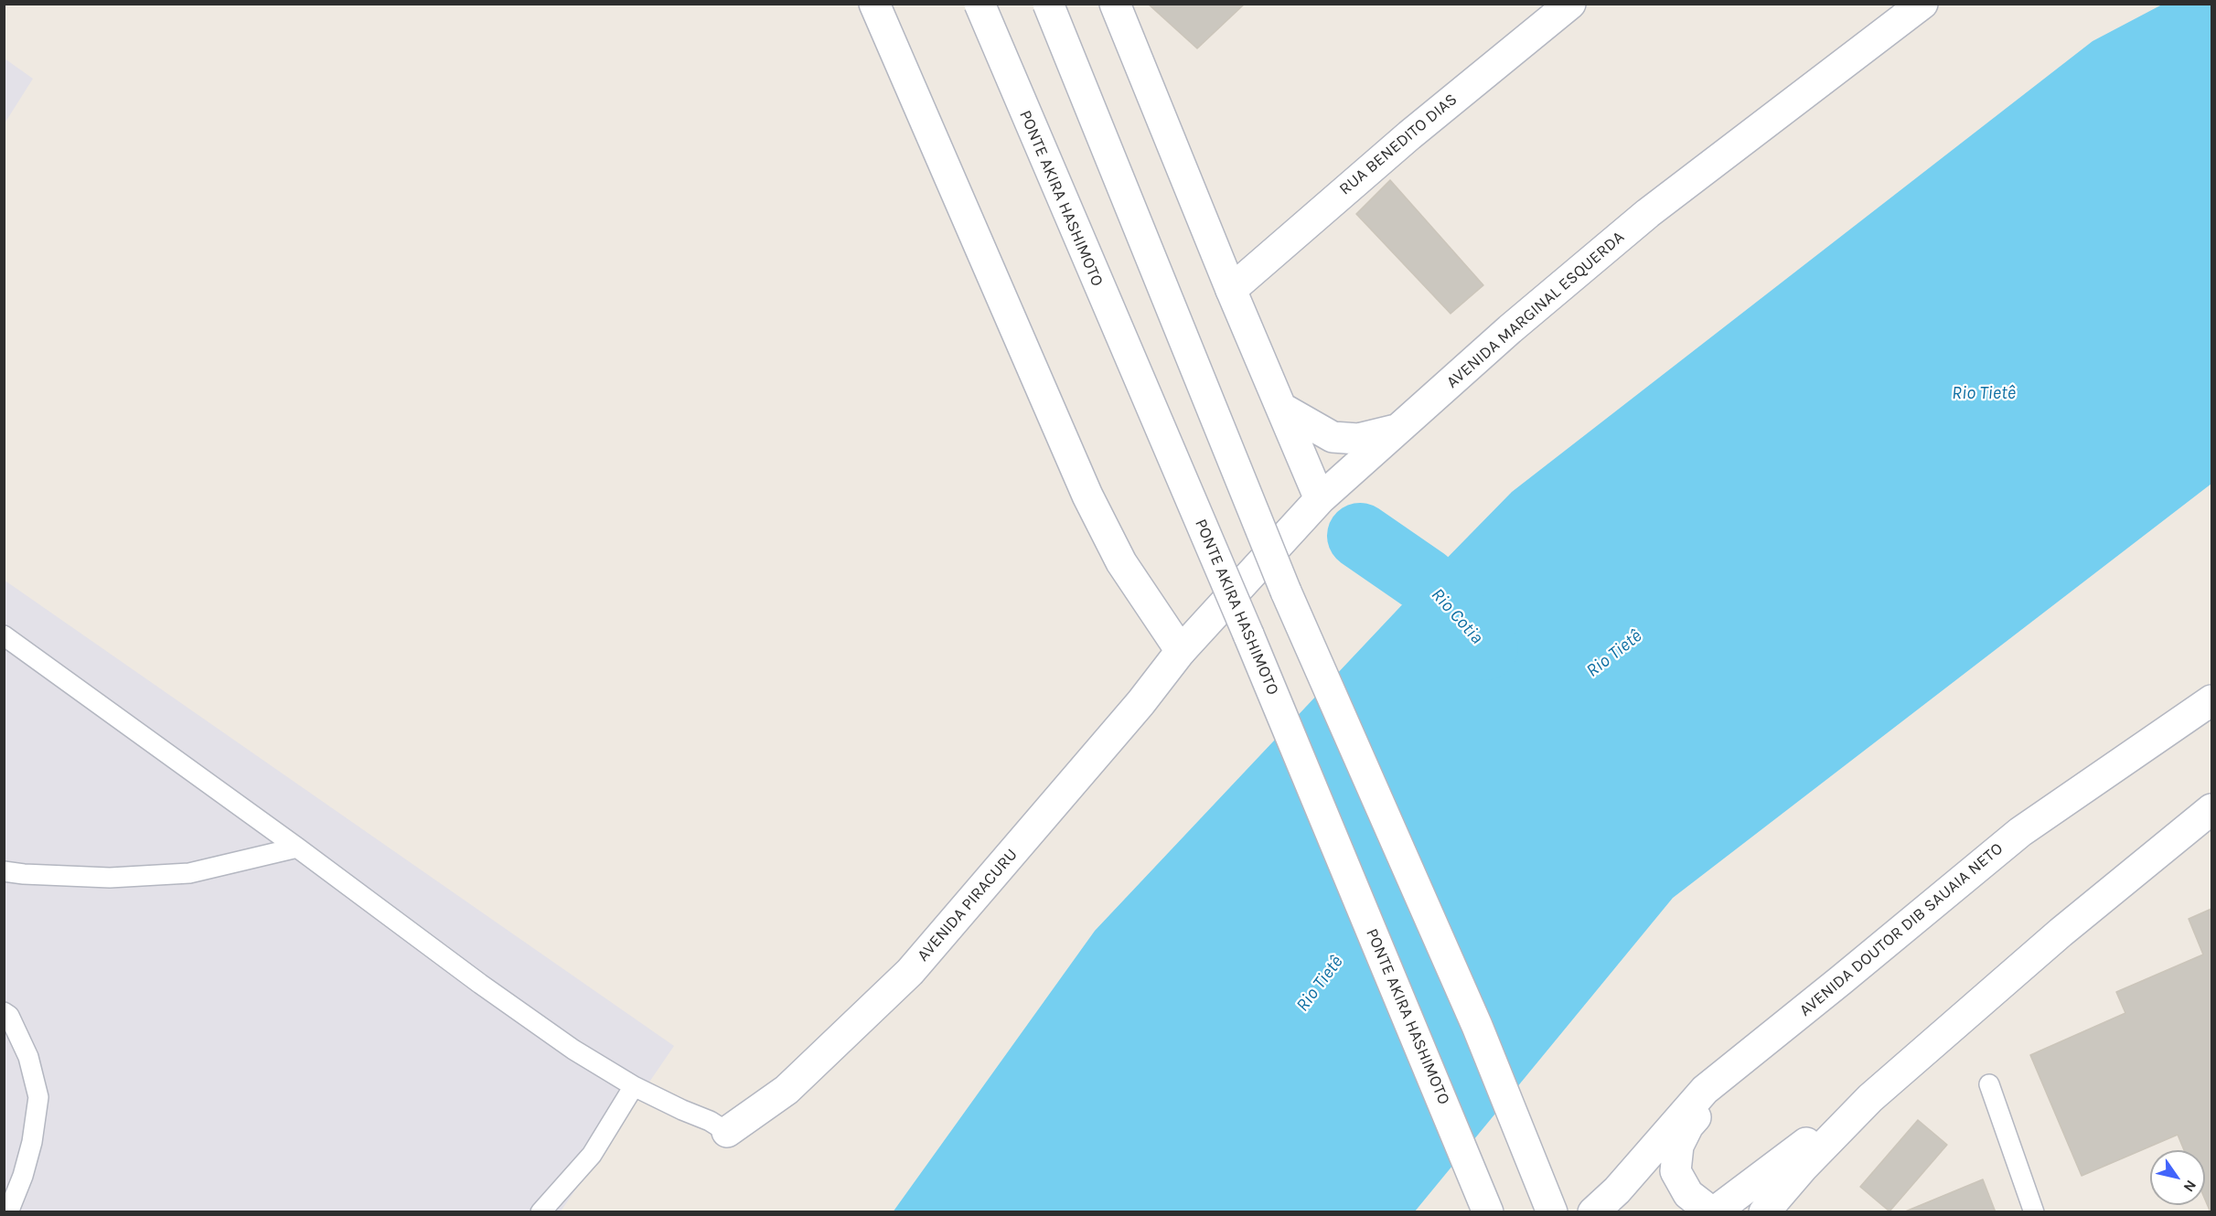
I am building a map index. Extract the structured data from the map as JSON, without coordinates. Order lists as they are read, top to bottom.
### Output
{
  "streets": {
    "main road": [
      "RUA BENEDITO DIAS",
      "PONTE AKIRA HASHIMOTO",
      "AVENIDA MARGINAL ESQUERDA",
      "AVENIDA PIRACURU",
      "AVENIDA DOUTOR DIB SAUAIA NETO"
    ]
  },
  "crossings": [
    ["AVENIDA MARGINAL ESQUERDA", "AVENIDA PIRACURU"]
  ],
  "water": ["Rio Tietê", "Rio Cotia"],
  "north": "bottom right"
}
